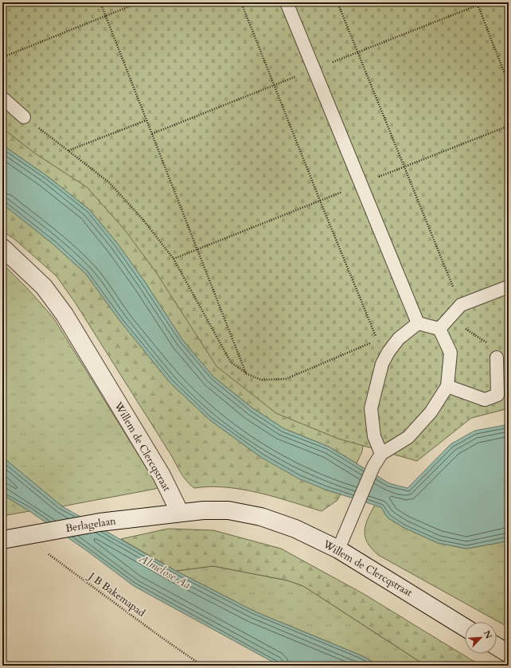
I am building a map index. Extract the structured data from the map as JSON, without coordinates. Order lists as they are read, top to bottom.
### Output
{
  "streets": {
    "street": ["Willem de Clercqstraat", "Berlagelaan"],
    "path": ["J B Bakemapad"]
  },
  "crossings": [
    ["Willem de Clercqstraat", "Berlagelaan"],
    ["Berlagelaan", "J B Bakemapad"]
  ],
  "water": ["Almelose Aa"],
  "north": "top right"
}
